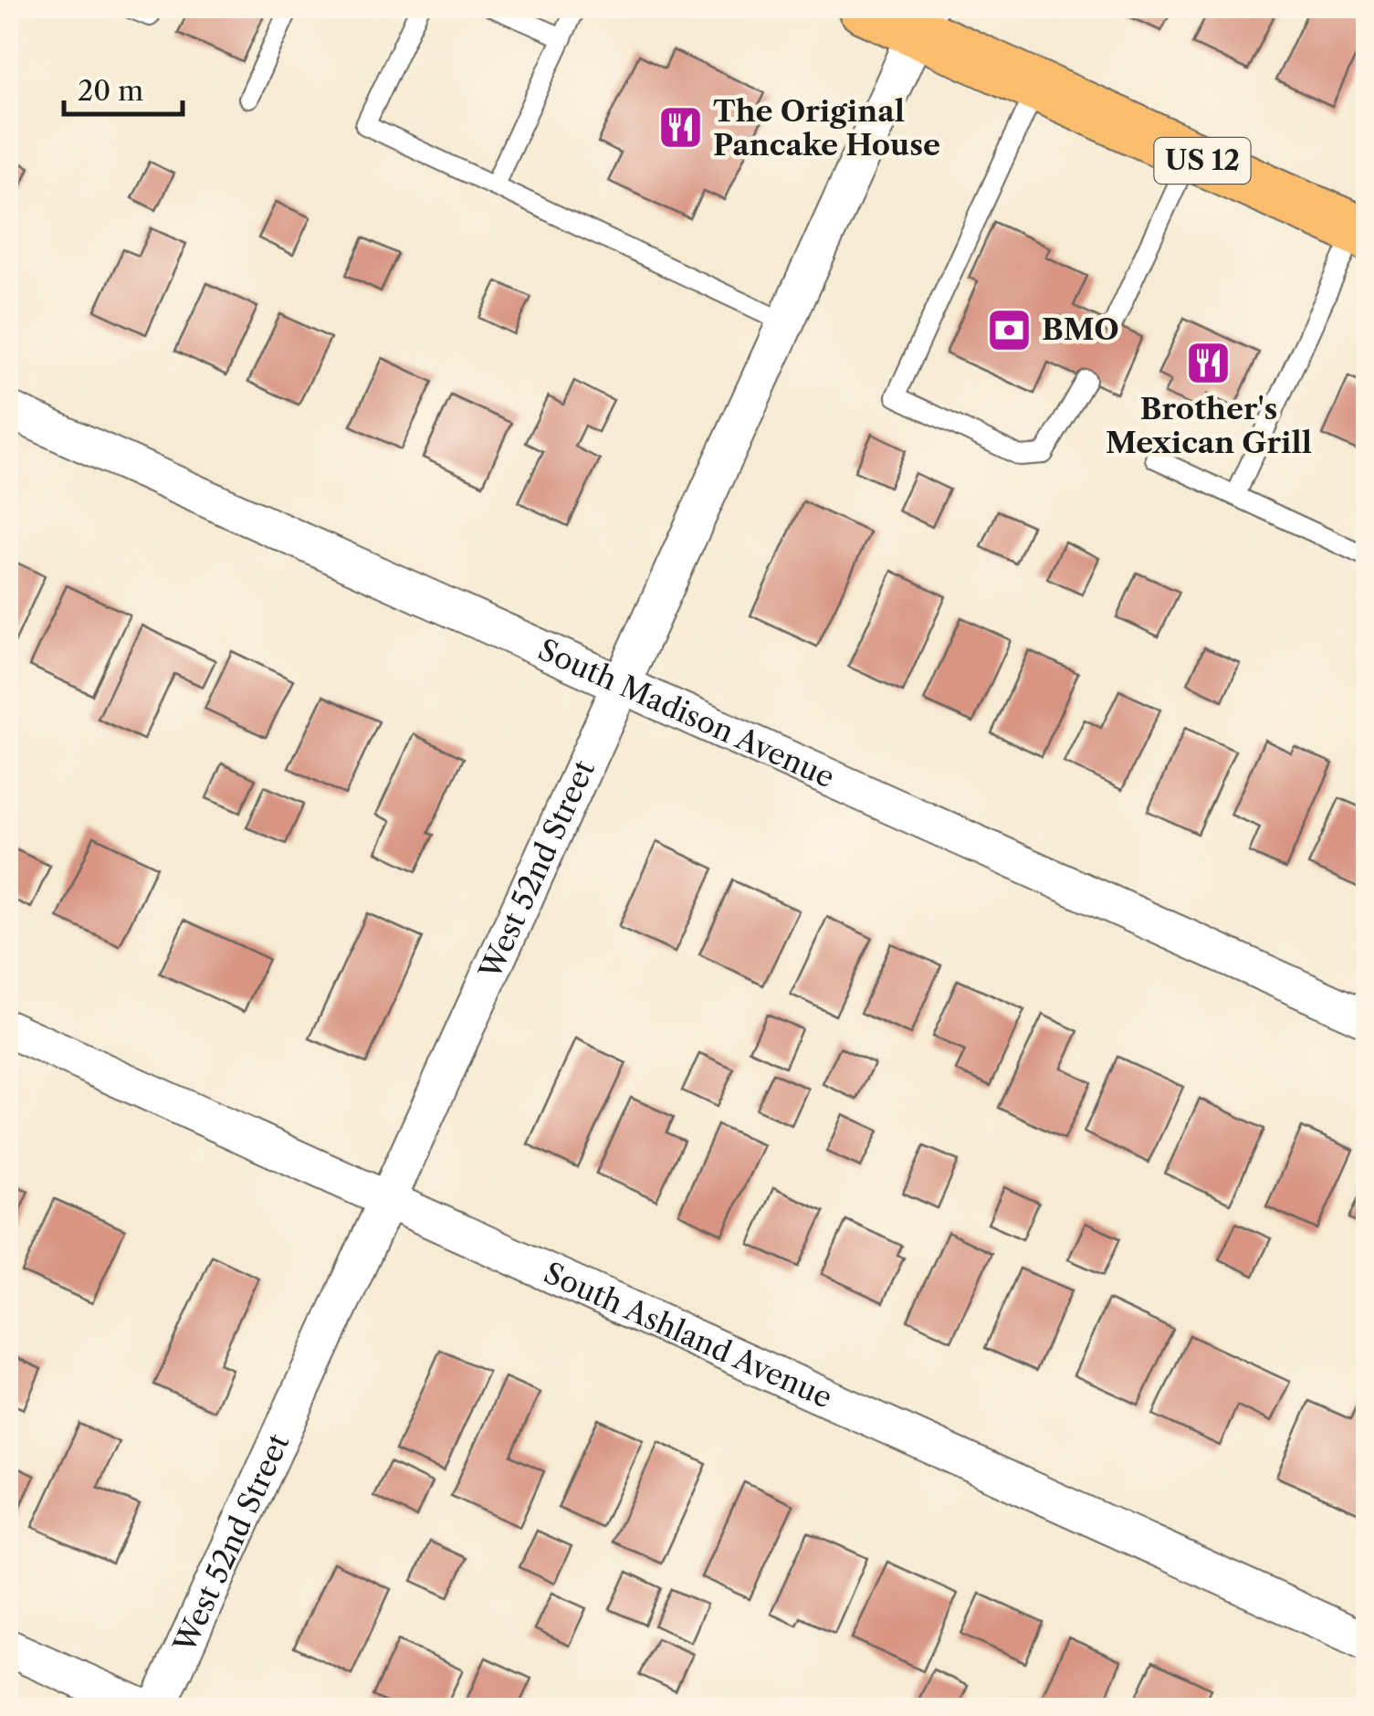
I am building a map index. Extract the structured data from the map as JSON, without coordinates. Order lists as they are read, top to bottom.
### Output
{
  "streets": {
    "main road": ["US 12"],
    "street": ["South Madison Avenue", "West 52nd Street", "South Ashland Avenue"]
  },
  "crossings": [
    ["US 12", "West 52nd Street"],
    ["South Madison Avenue", "West 52nd Street"],
    ["West 52nd Street", "South Ashland Avenue"]
  ],
  "places": {
    "restaurant": ["The Original Pancake House", "Brother's Mexican Grill"],
    "bank": ["BMO"]
  },
  "scale_bar": "20 m"
}
